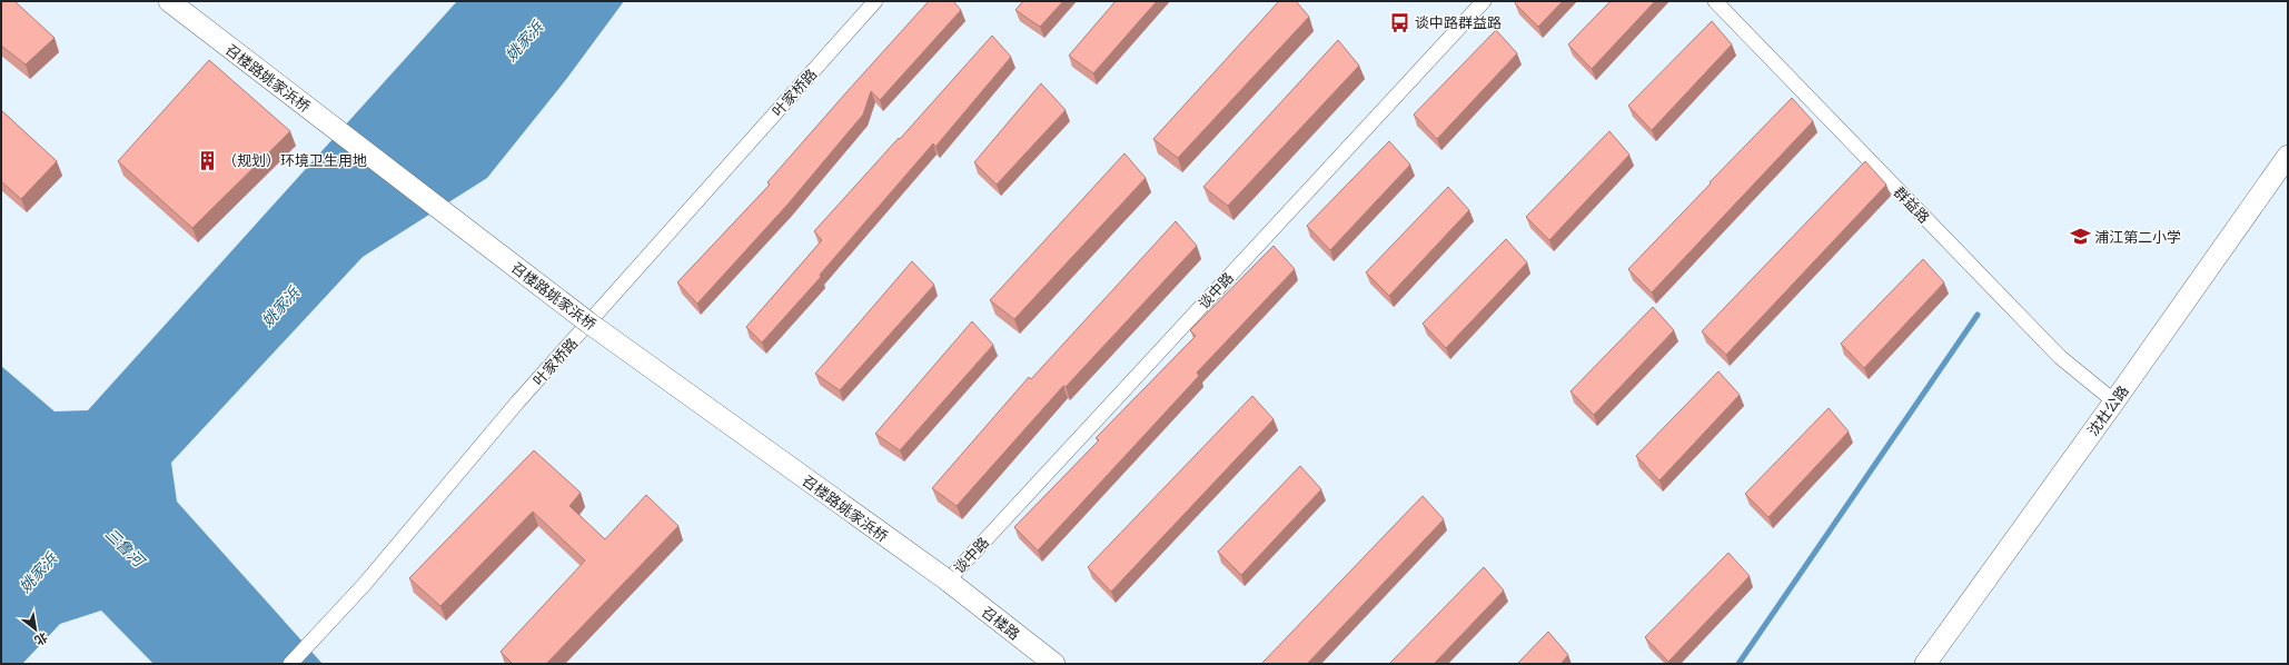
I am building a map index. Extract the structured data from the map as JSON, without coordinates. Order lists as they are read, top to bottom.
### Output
{
  "streets": {
    "street": [
      "召楼路姚家浜桥",
      "叶家桥路",
      "群益路",
      "谈中路",
      "沈杜公路",
      "召楼路"
    ]
  },
  "crossings": [
    ["召楼路姚家浜桥", "谈中路"],
    ["召楼路姚家浜桥", "召楼路"],
    ["群益路", "沈杜公路"],
    ["谈中路", "召楼路"]
  ],
  "water": ["姚家浜", "三鲁河"],
  "places": {
    "bus stop": ["谈中路群益路"],
    "building": ["（规划）环境卫生用地"],
    "school or university": ["浦江第二小学"]
  },
  "north": "bottom right"
}
